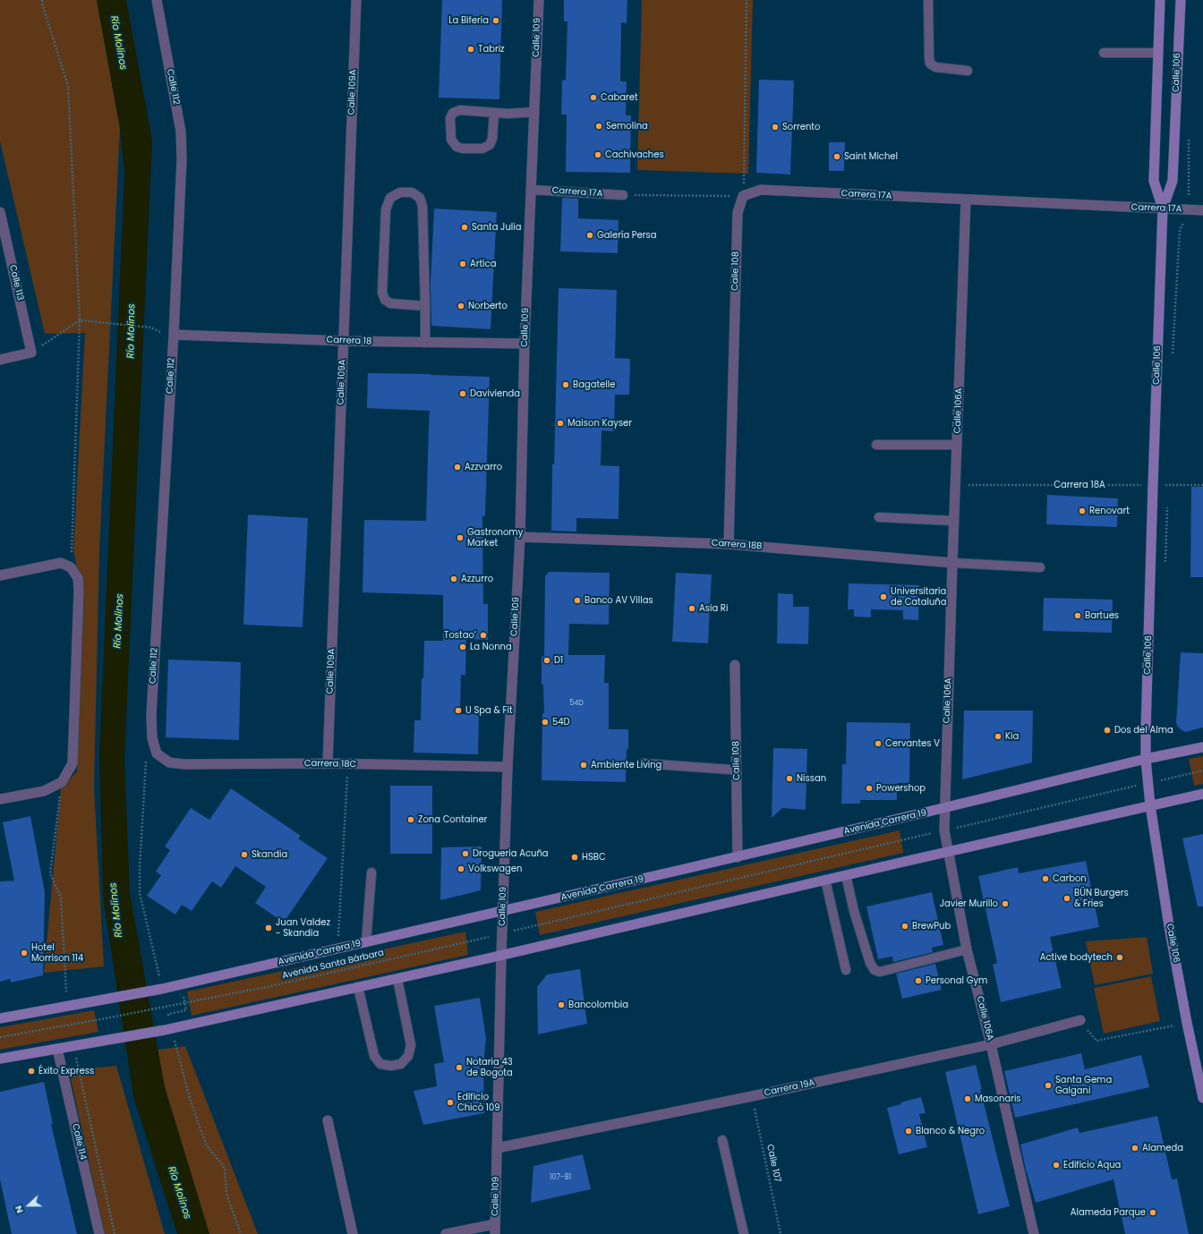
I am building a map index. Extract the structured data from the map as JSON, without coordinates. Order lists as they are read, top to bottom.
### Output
{
  "streets": {
    "main road": ["Calle 106", "Avenida Carrera 19"],
    "street": [
      "Calle 109",
      "Calle 112",
      "Calle 109A",
      "Carrera 17A",
      "Calle 108",
      "Calle 113",
      "Carrera 18",
      "Calle 106A",
      "Carrera 18B",
      "Carrera 18C",
      "Carrera 19A",
      "Calle 114"
    ],
    "path": ["Carrera 18A", "Avenida Santa Bárbara", "Calle 107"]
  },
  "crossings": [
    ["Calle 109", "Carrera 17A"],
    ["Calle 109", "Carrera 18"],
    ["Calle 109", "Carrera 18B"],
    ["Calle 109", "Carrera 18C"],
    ["Calle 109", "Avenida Carrera 19"],
    ["Calle 109", "Avenida Santa Bárbara"],
    ["Calle 109", "Carrera 19A"],
    ["Calle 106", "Carrera 17A"],
    ["Calle 106", "Carrera 18A"],
    ["Calle 106", "Avenida Carrera 19"],
    ["Calle 106", "Avenida Santa Bárbara"],
    ["Calle 112", "Carrera 18"],
    ["Calle 112", "Carrera 18C"],
    ["Calle 109A", "Carrera 18"],
    ["Calle 109A", "Carrera 18C"],
    ["Carrera 17A", "Calle 108"],
    ["Carrera 17A", "Calle 106A"],
    ["Calle 108", "Carrera 18B"],
    ["Calle 108", "Avenida Carrera 19"],
    ["Calle 106A", "Carrera 18A"],
    ["Calle 106A", "Carrera 18B"],
    ["Calle 106A", "Avenida Carrera 19"],
    ["Calle 106A", "Avenida Santa Bárbara"],
    ["Calle 106A", "Carrera 19A"],
    ["Carrera 19A", "Calle 107"]
  ],
  "water": ["Río Molinos"],
  "places": [
    "La Biferia",
    "Tabriz",
    "Cabaret",
    "Semolina",
    "Sorrento",
    "Cachivaches",
    "Saint Michel",
    "Santa Julia",
    "Galería Persa",
    "Artica",
    "Norberto",
    "Bagatelle",
    "Davivienda",
    "Maison Kayser",
    "Azzvarro",
    "Renovart",
    "Gastronomy Market",
    "Azzurro",
    "Universitaria de Cataluña",
    "Banco AV Villas",
    "Asia Ri",
    "Bartues",
    "Tostao’",
    "La Nonna",
    "D1",
    "U Spa & Fit",
    "54D",
    "Dos del Alma",
    "Kia",
    "Cervantes V",
    "Ambiente Living",
    "Nissan",
    "Powershop",
    "Zona Container",
    "Drogueria Acuña",
    "Skandia",
    "HSBC",
    "Volkswagen",
    "Carbon",
    "BÜN Burgers & Fries",
    "Javier Murillo",
    "BrewPub",
    "Juan Valdez - Skandia",
    "Hotel Morrison 114",
    "Active bodytech",
    "Personal Gym",
    "Bancolombia",
    "Notaria 43 de Bogota",
    "Éxito Express",
    "Santa Gema Galgani",
    "Masonaris",
    "Edificio Chicó 109",
    "Blanco & Negro",
    "Alameda",
    "Edificio Aqua",
    "Alameda Parque"
  ],
  "house_numbers": ["54D", "107-81"],
  "north": "left"
}
